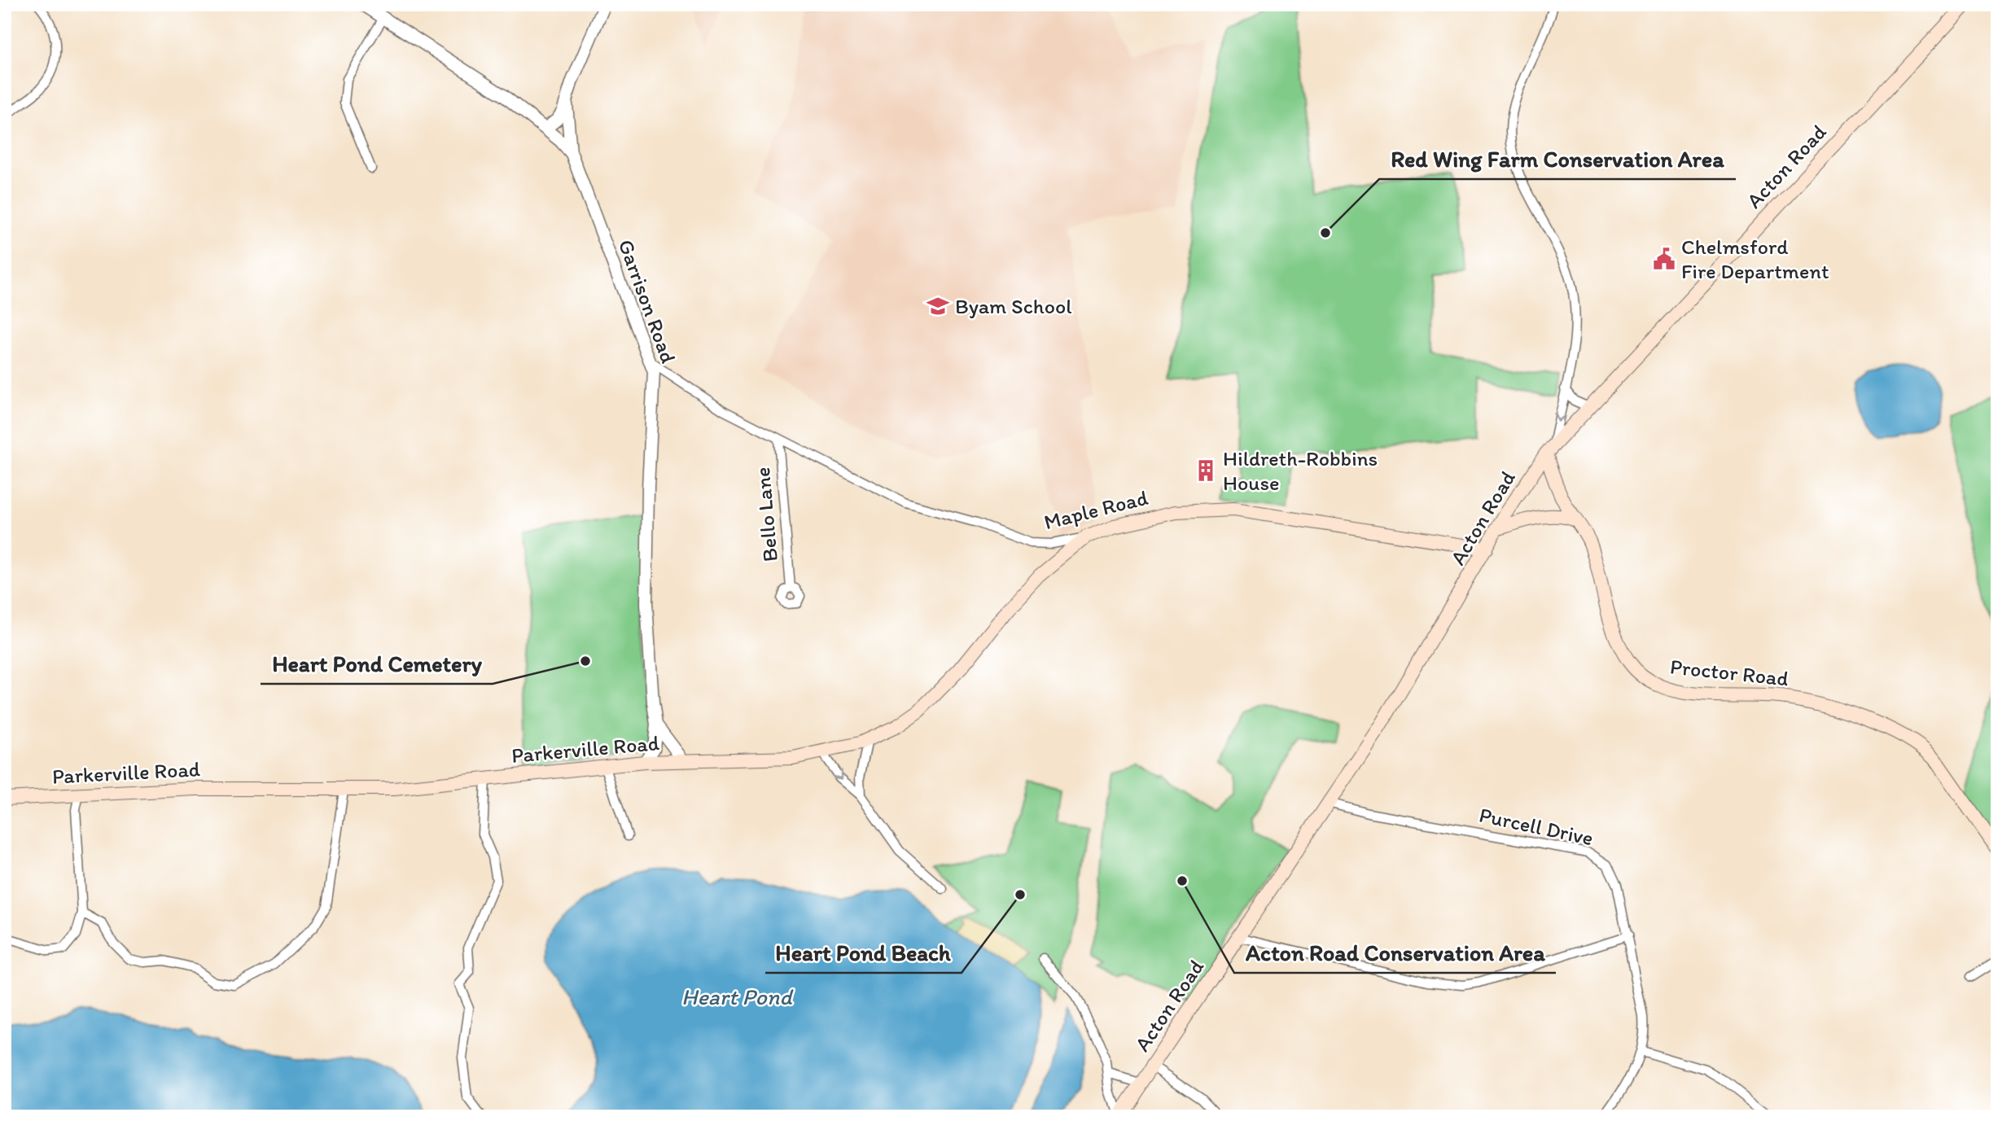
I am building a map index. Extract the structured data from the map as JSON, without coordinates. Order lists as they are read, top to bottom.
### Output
{
  "streets": {
    "main road": [
      "Acton Road",
      "Maple Road",
      "Proctor Road",
      "Parkerville Road"
    ],
    "street": ["Garrison Road", "Bello Lane", "Purcell Drive"]
  },
  "crossings": [
    ["Acton Road", "Maple Road"],
    ["Acton Road", "Proctor Road"],
    ["Acton Road", "Purcell Drive"],
    ["Garrison Road", "Maple Road"],
    ["Garrison Road", "Parkerville Road"],
    ["Maple Road", "Bello Lane"],
    ["Maple Road", "Parkerville Road"]
  ],
  "water": ["Heart Pond"],
  "places": {
    "other": [
      "Red Wing Farm Conservation Area",
      "Heart Pond Cemetery",
      "Acton Road Conservation Area",
      "Heart Pond Beach"
    ],
    "public building": ["Chelmsford Fire Department"],
    "school or university": ["Byam School"],
    "building": ["Hildreth-Robbins House"]
  }
}
